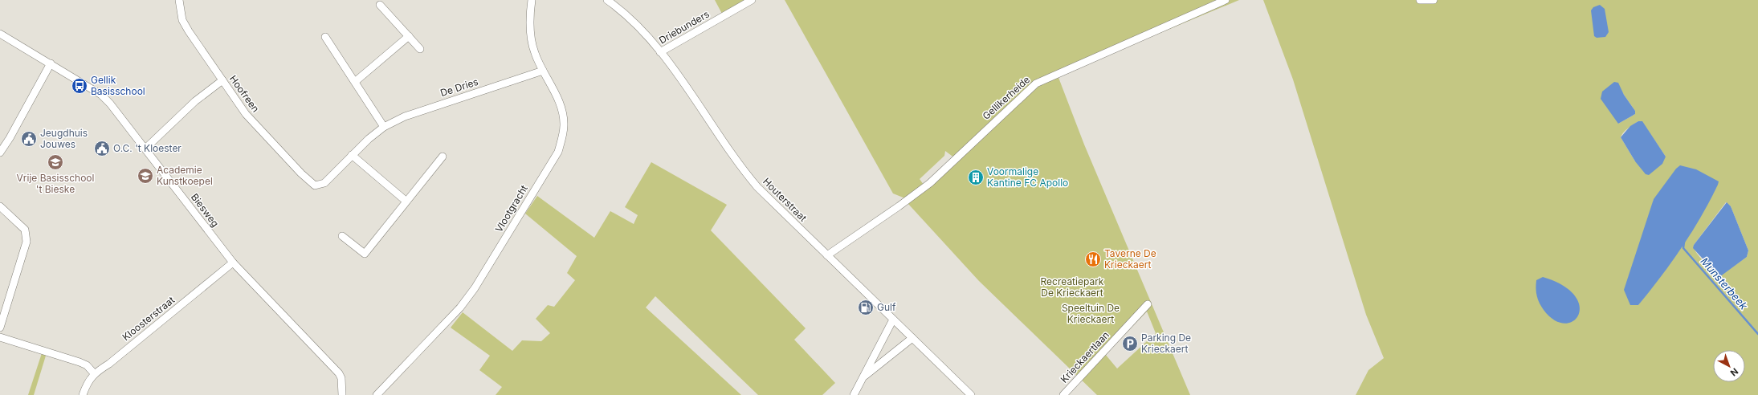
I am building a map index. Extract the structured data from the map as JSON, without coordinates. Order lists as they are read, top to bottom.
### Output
{
  "streets": {
    "street": [
      "Driebunders",
      "De Dries",
      "Hoofreen",
      "Gellikerheide",
      "Houterstraat",
      "Vlootgracht",
      "Biesweg",
      "Kloosterstraat",
      "Krieckaertlaan"
    ]
  },
  "crossings": [
    ["Driebunders", "Houterstraat"],
    ["De Dries", "Hoofreen"],
    ["De Dries", "Vlootgracht"],
    ["Gellikerheide", "Houterstraat"],
    ["Biesweg", "Kloosterstraat"]
  ],
  "water": ["Munsterbeek"],
  "parks": ["Recreatiepark De Krieckaert", "Speeltuin De Krieckaert"],
  "places": {
    "bus stop": ["Gellik Basisschool"],
    "public building": ["Jeugdhuis Jouwes", "O.C. 't Kloester"],
    "school or university": ["Vrije Basisschool 't Bieske", "Academie Kunstkoepel"],
    "building": ["Voormalige Kantine FC Apollo"],
    "restaurant": ["Taverne De Krieckaert"],
    "fuel station": ["Gulf"],
    "parking": ["Parking De Krieckaert"]
  },
  "north": "bottom right"
}
